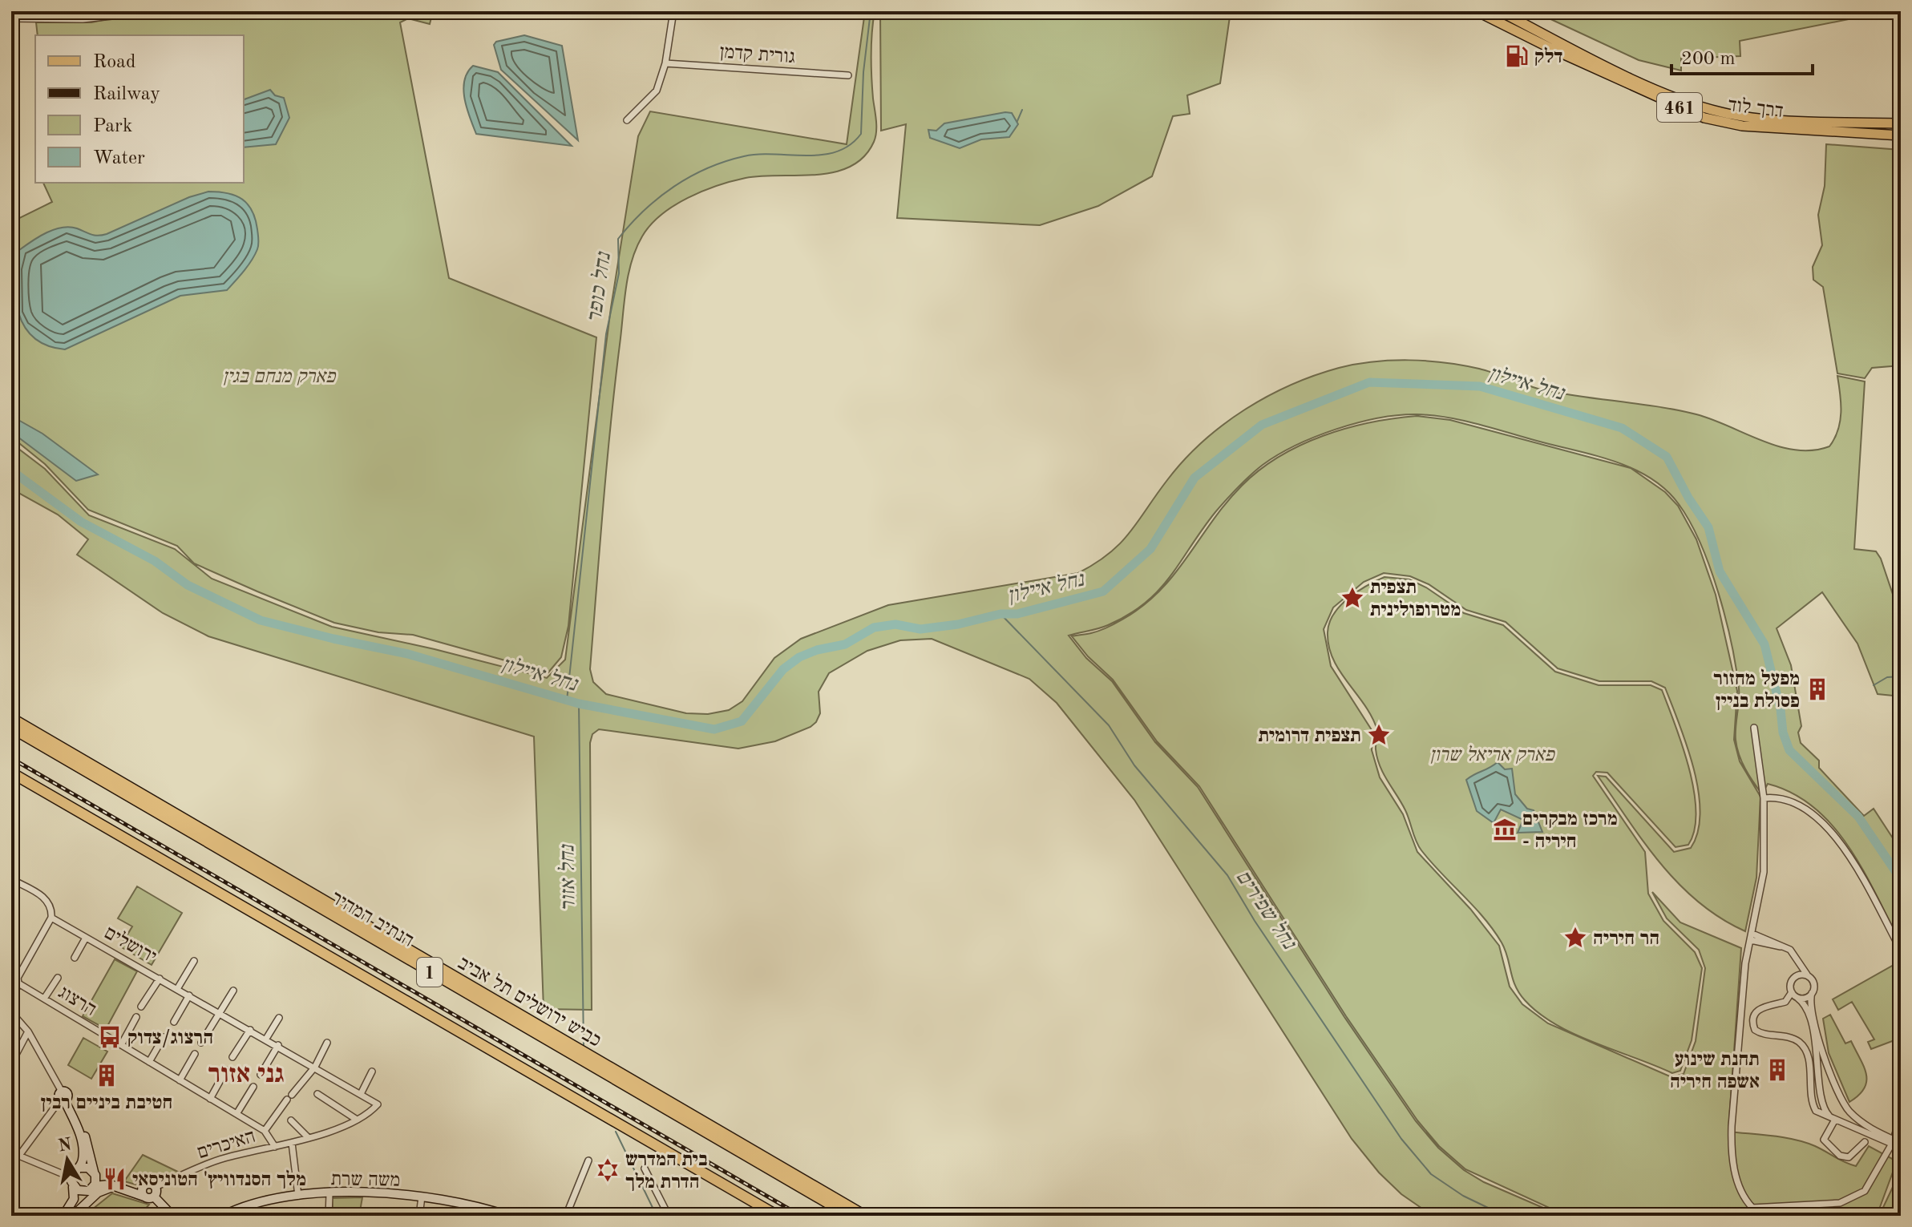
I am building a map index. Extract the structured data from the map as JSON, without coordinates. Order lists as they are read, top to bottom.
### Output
{
  "streets": {
    "highway": ["הנתיב המהיר", "1", "כביש ירושלים תל אביב"],
    "main road": ["461", "דרך לוד"],
    "street": [
      "גורית קדמן",
      "ירושלים",
      "הרצוג",
      "האיכרים",
      "משה שרת"
    ]
  },
  "crossings": [
    ["ירושלים", "האיכרים"],
    ["הרצוג", "האיכרים"]
  ],
  "districts": ["גני אזור"],
  "water": [
    "נחל כופר",
    "נחל איילון",
    "נחל אזור",
    "נחל שפירים"
  ],
  "parks": ["פארק מנחם בגין", "פארק אריאל שרון"],
  "places": {
    "fuel station": ["דלק"],
    "place": ["תצפית מטרופולינית", "תצפית דרומית", "הר חיריה"],
    "building": ["מפעל מחזור פסולת בניין", "תחנת שינוע אשפה חיריה", "חטיבת ביניים רבין"],
    "museum": ["מרכז מבקרים - חיריה"],
    "bus stop": ["הרצוג/צדוק"],
    "synagogue": ["בית המדרש הדרת מלך"],
    "restaurant": ["מלך הסנדוויץ' הטוניסאי"]
  },
  "legend": [
    "Road",
    "Railway",
    "Park",
    "Water"
  ],
  "scale_bar": "200 m",
  "north": "top"
}
